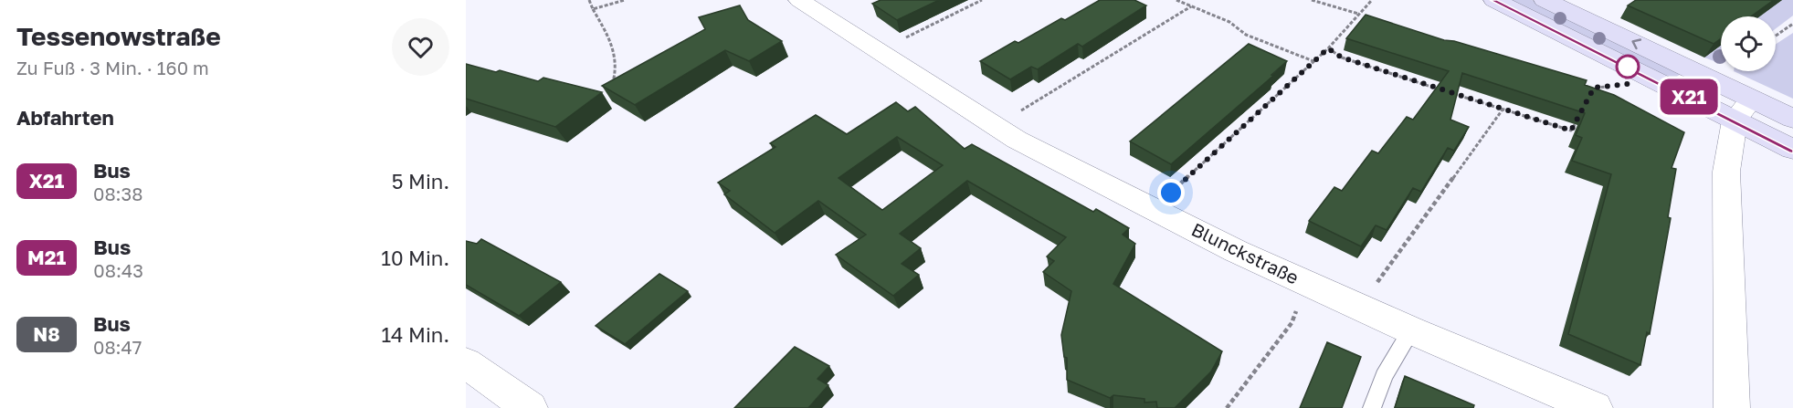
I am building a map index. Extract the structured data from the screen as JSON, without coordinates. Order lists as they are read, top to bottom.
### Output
{
  "streets": {
    "street": ["Blunckstraße"]
  },
  "lines": ["bus line X21"],
  "page": {
    "heading": [
      ["Tessenowstraße", "Zu Fuß · 3 Min. · 160 m"],
      "Abfahrten"
    ],
    "on_map": "X21",
    "list": [
      {
        "mark": "X21",
        "name": "Bus",
        "note": "08:38",
        "value": "5 Min."
      },
      {
        "mark": "M21",
        "name": "Bus",
        "note": "08:43",
        "value": "10 Min."
      },
      {
        "mark": "N8",
        "name": "Bus",
        "note": "08:47",
        "value": "14 Min."
      }
    ]
  }
}
